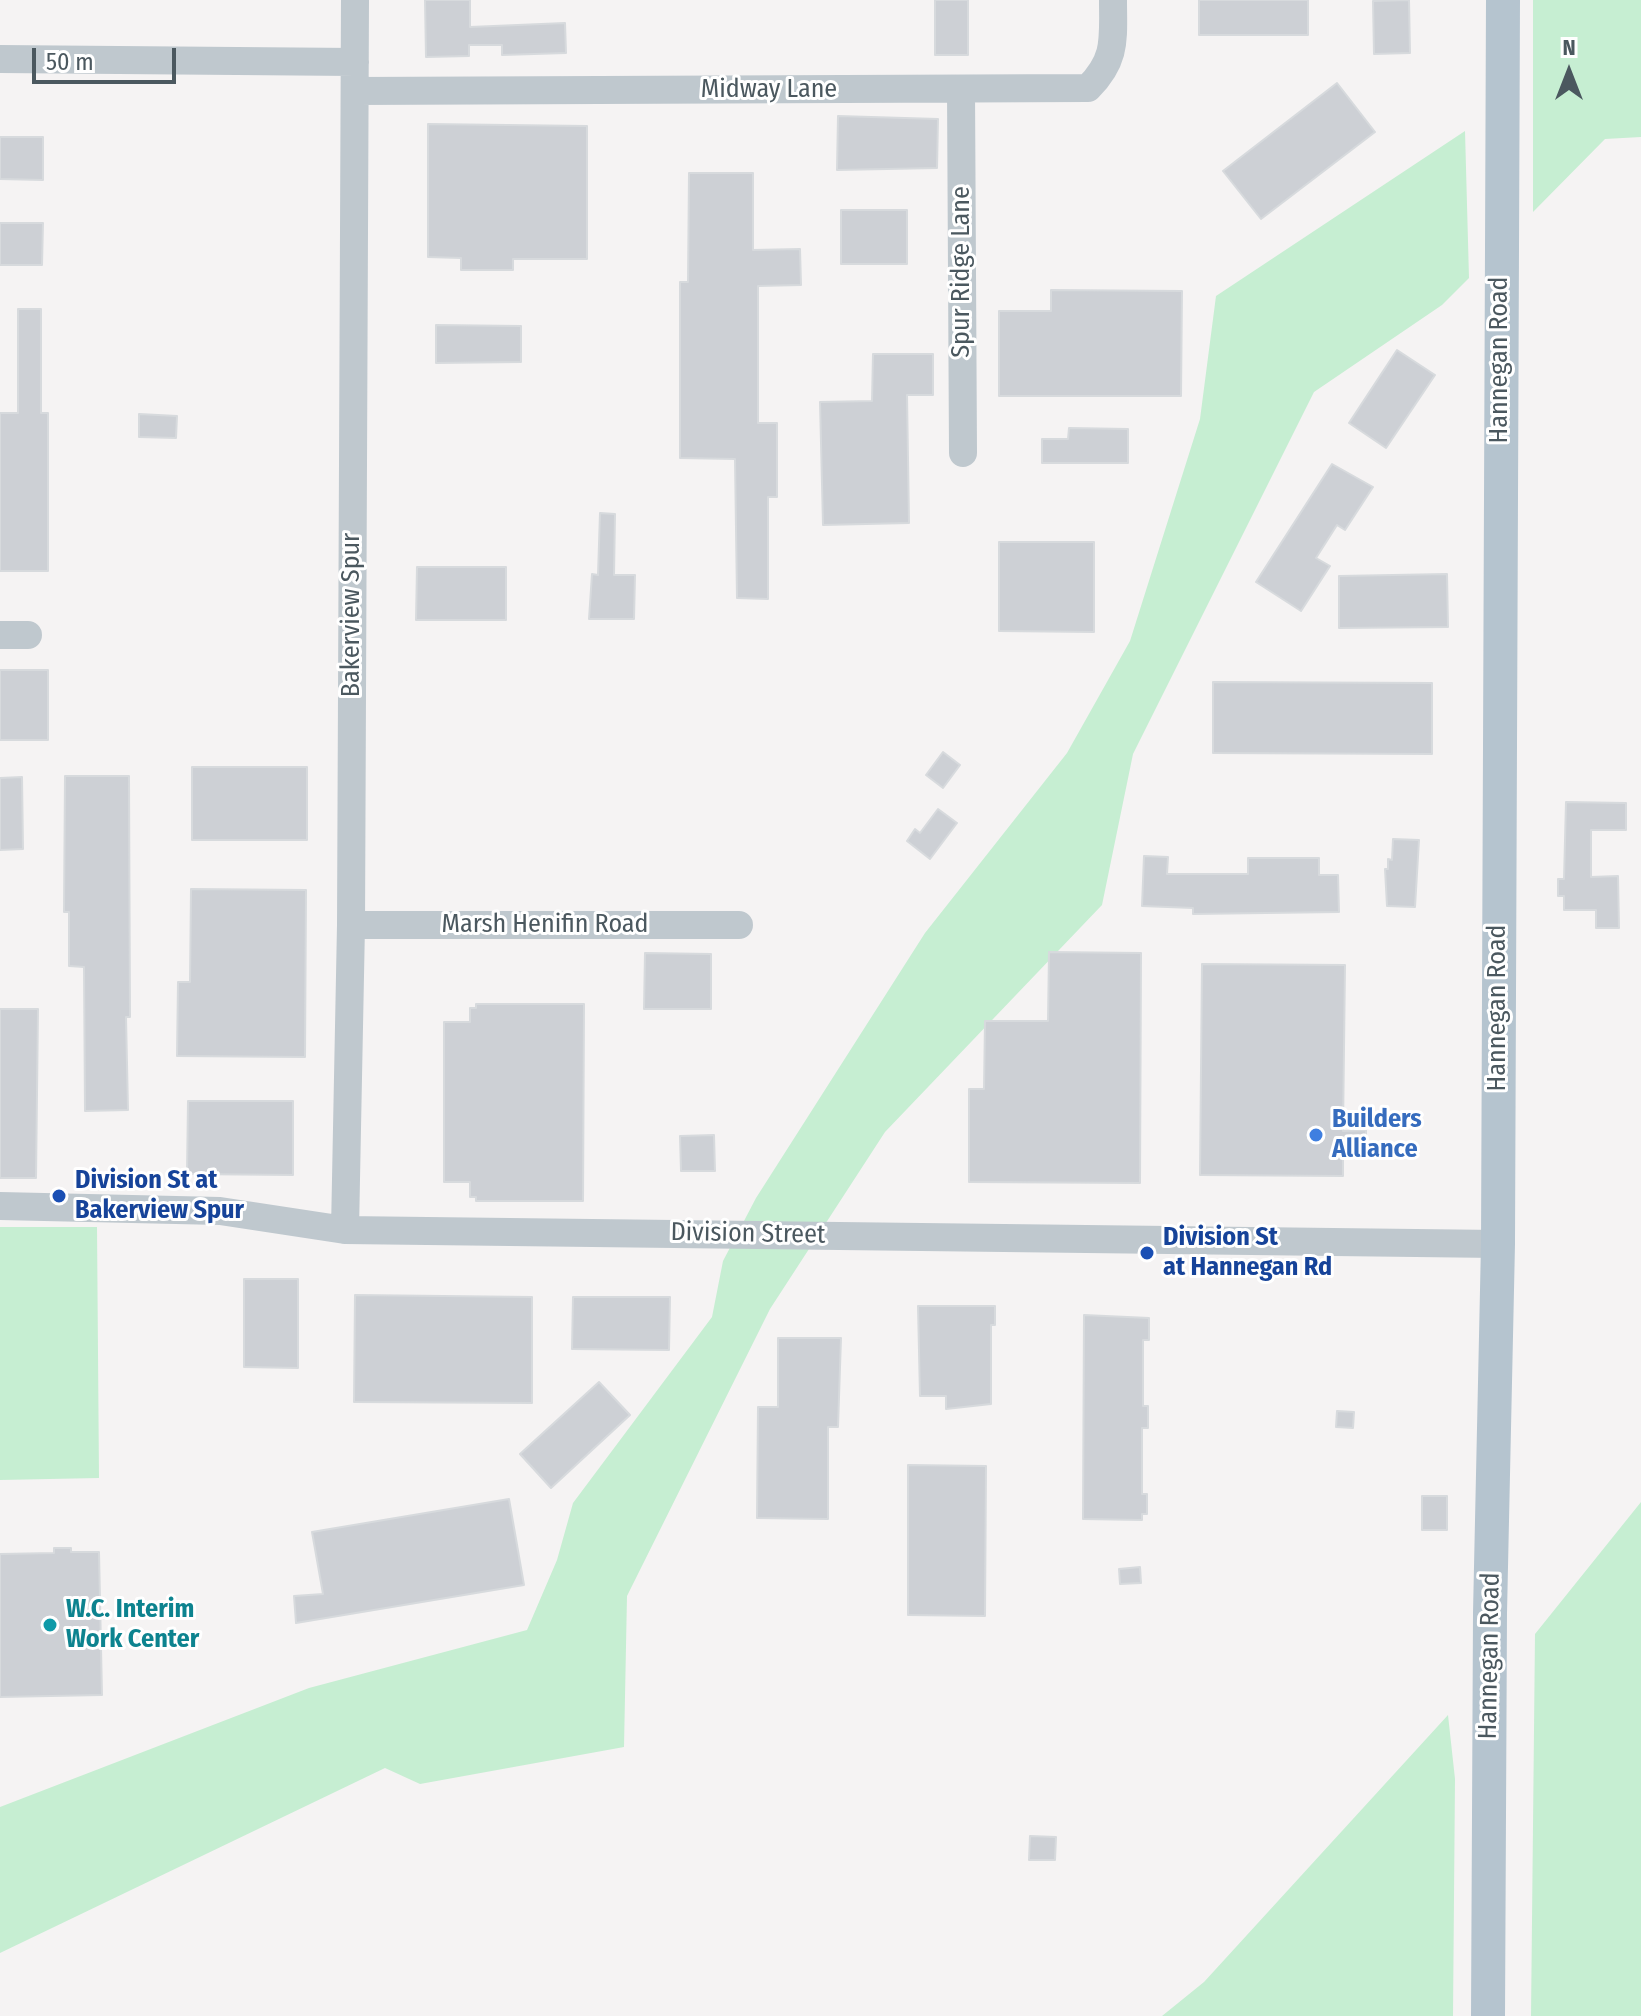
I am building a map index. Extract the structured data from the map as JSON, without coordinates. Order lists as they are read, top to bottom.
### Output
{
  "streets": {
    "main road": ["Hannegan Road"],
    "street": [
      "Midway Lane",
      "Spur Ridge Lane",
      "Bakerview Spur",
      "Marsh Henifin Road",
      "Division Street"
    ]
  },
  "crossings": [
    ["Midway Lane", "Spur Ridge Lane"],
    ["Midway Lane", "Bakerview Spur"],
    ["Hannegan Road", "Division Street"],
    ["Bakerview Spur", "Marsh Henifin Road"],
    ["Bakerview Spur", "Division Street"]
  ],
  "places": [
    "Builders Alliance",
    "Division St at Bakerview Spur",
    "Division St at Hannegan Rd",
    "W.C. Interim Work Center"
  ],
  "scale_bar": "50 m",
  "north": "top"
}
